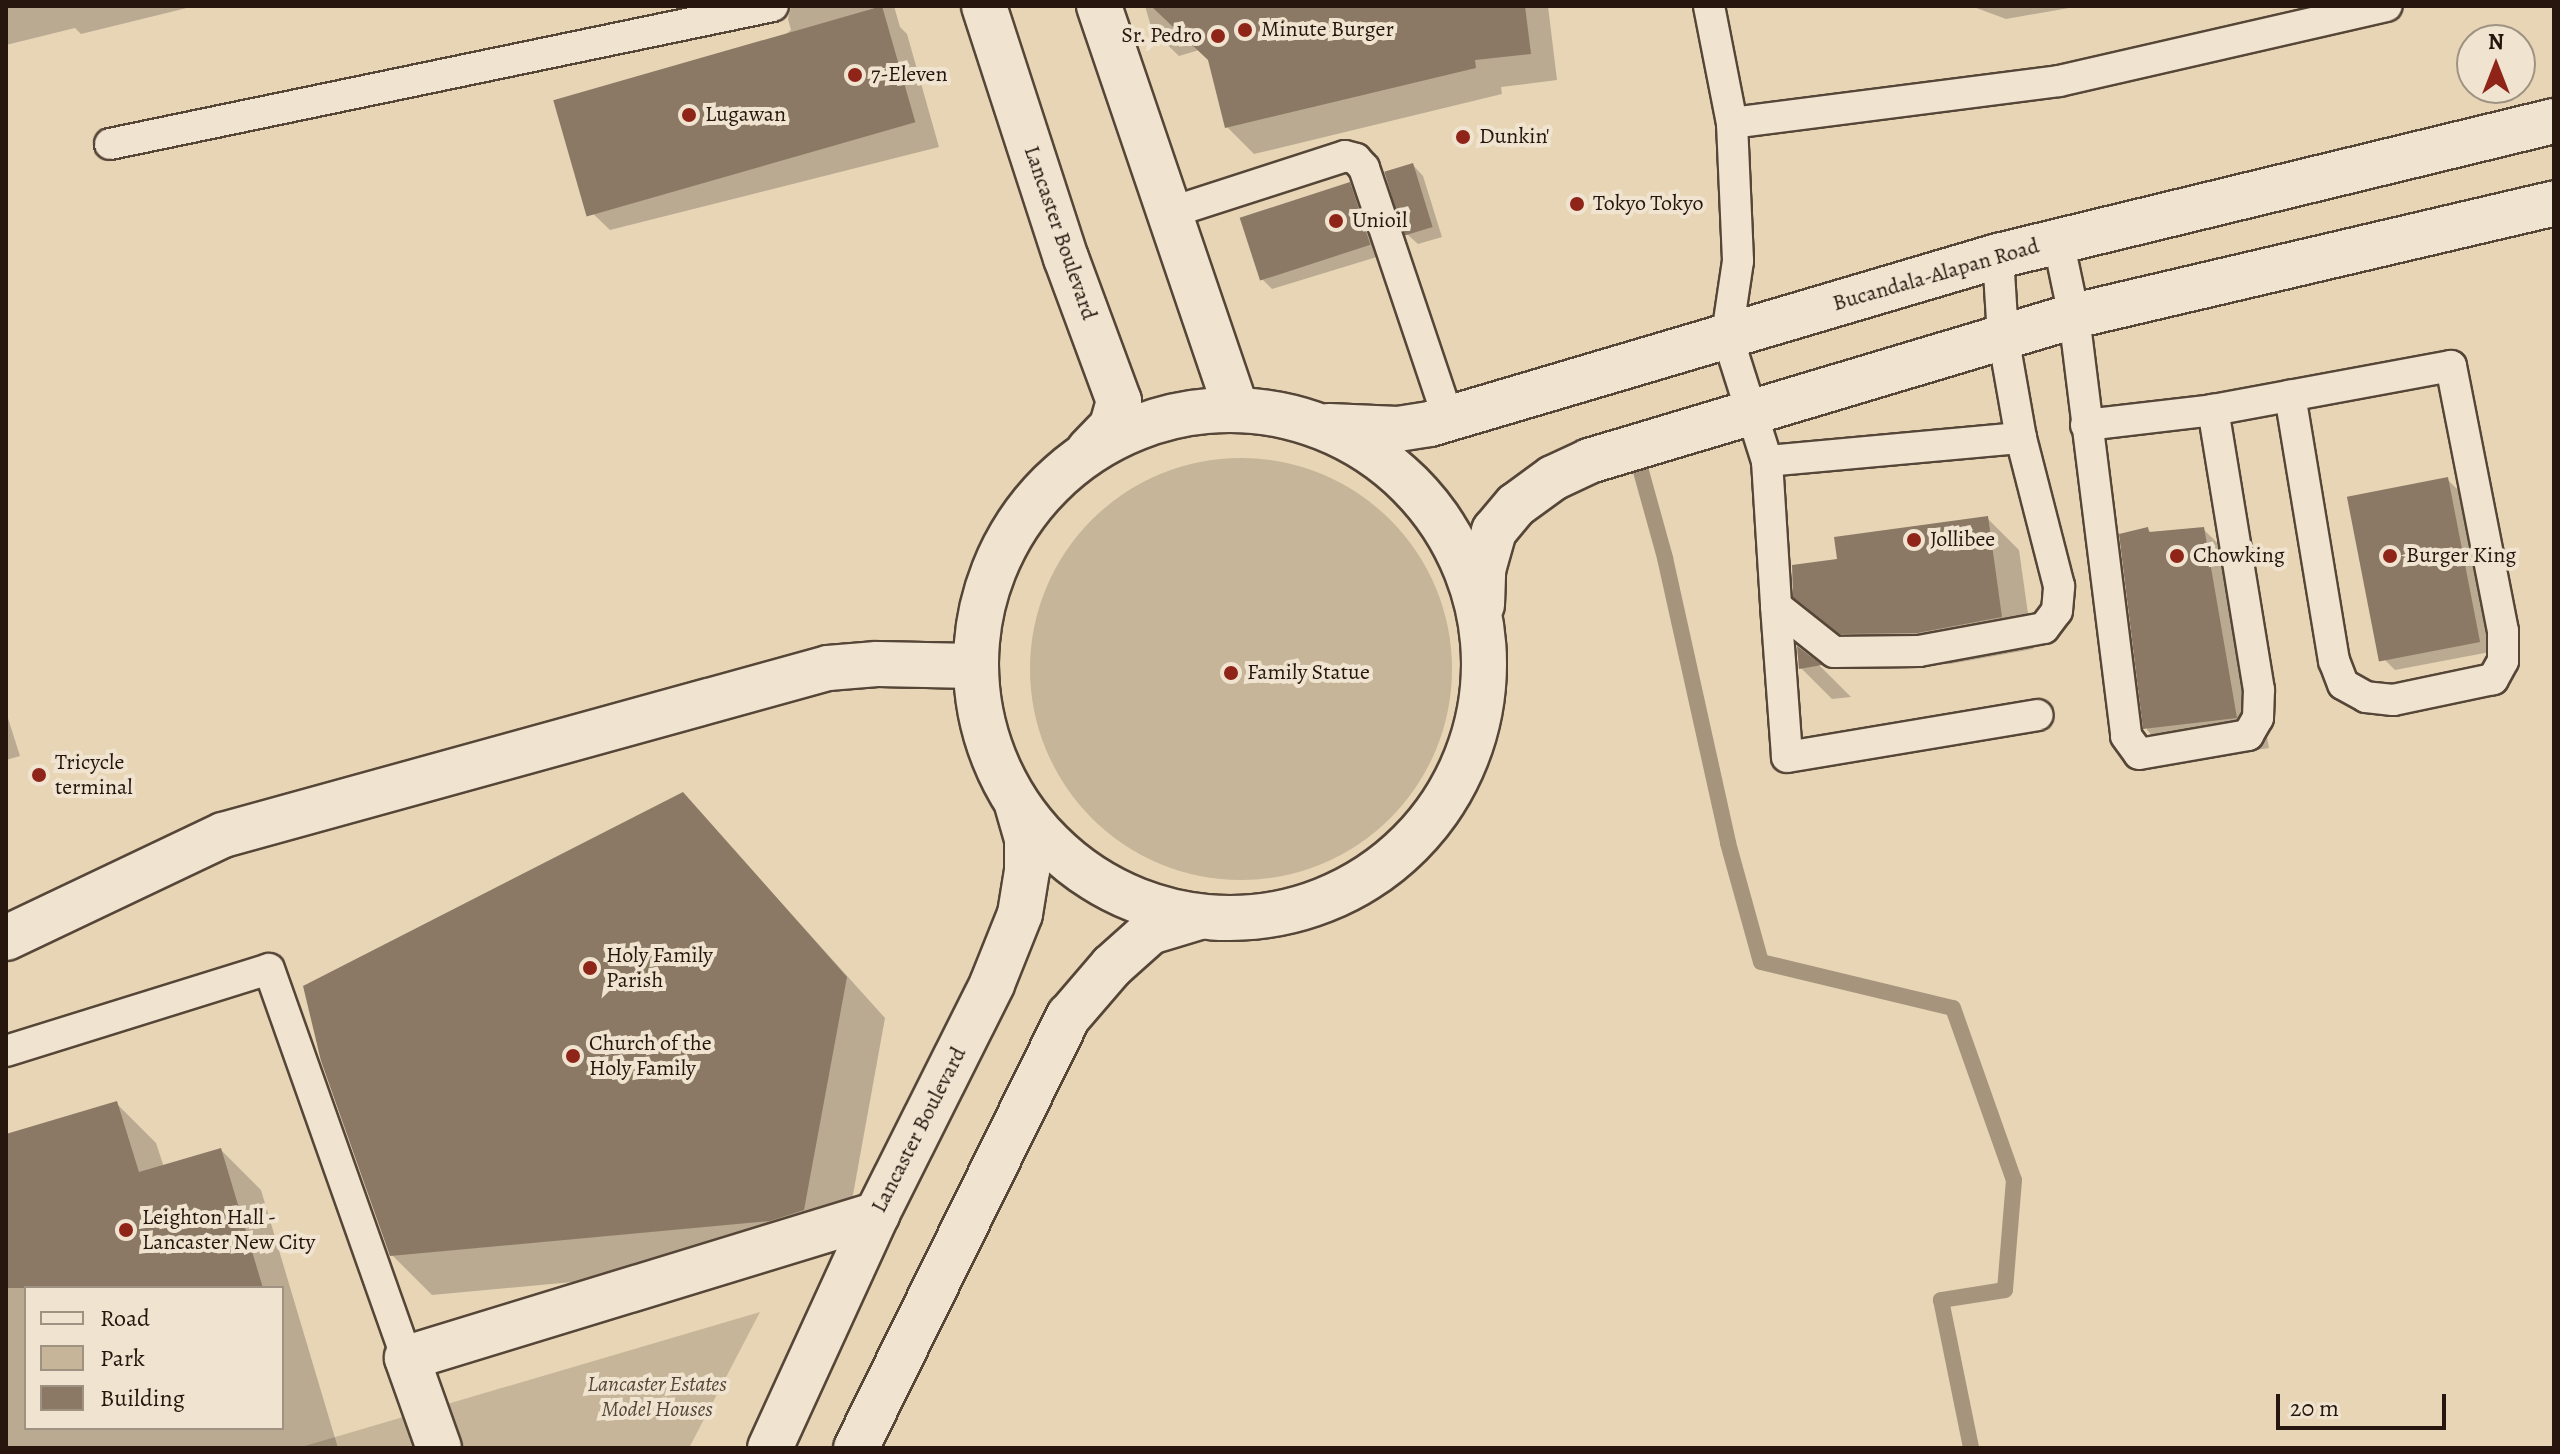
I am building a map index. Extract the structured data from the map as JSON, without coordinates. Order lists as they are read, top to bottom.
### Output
{
  "streets": {
    "main road": ["Lancaster Boulevard", "Bucandala-Alapan Road"]
  },
  "parks": ["Lancaster Estates Model Houses"],
  "places": [
    "Minute Burger",
    "Sr. Pedro",
    "7-Eleven",
    "Lugawan",
    "Dunkin'",
    "Tokyo Tokyo",
    "Unioil",
    "Jollibee",
    "Chowking",
    "Burger King",
    "Family Statue",
    "Tricycle terminal",
    "Holy Family Parish",
    "Church of the Holy Family",
    "Leighton Hall - Lancaster New City"
  ],
  "legend": ["Road", "Park", "Building"],
  "scale_bar": "20 m",
  "north": "top"
}
